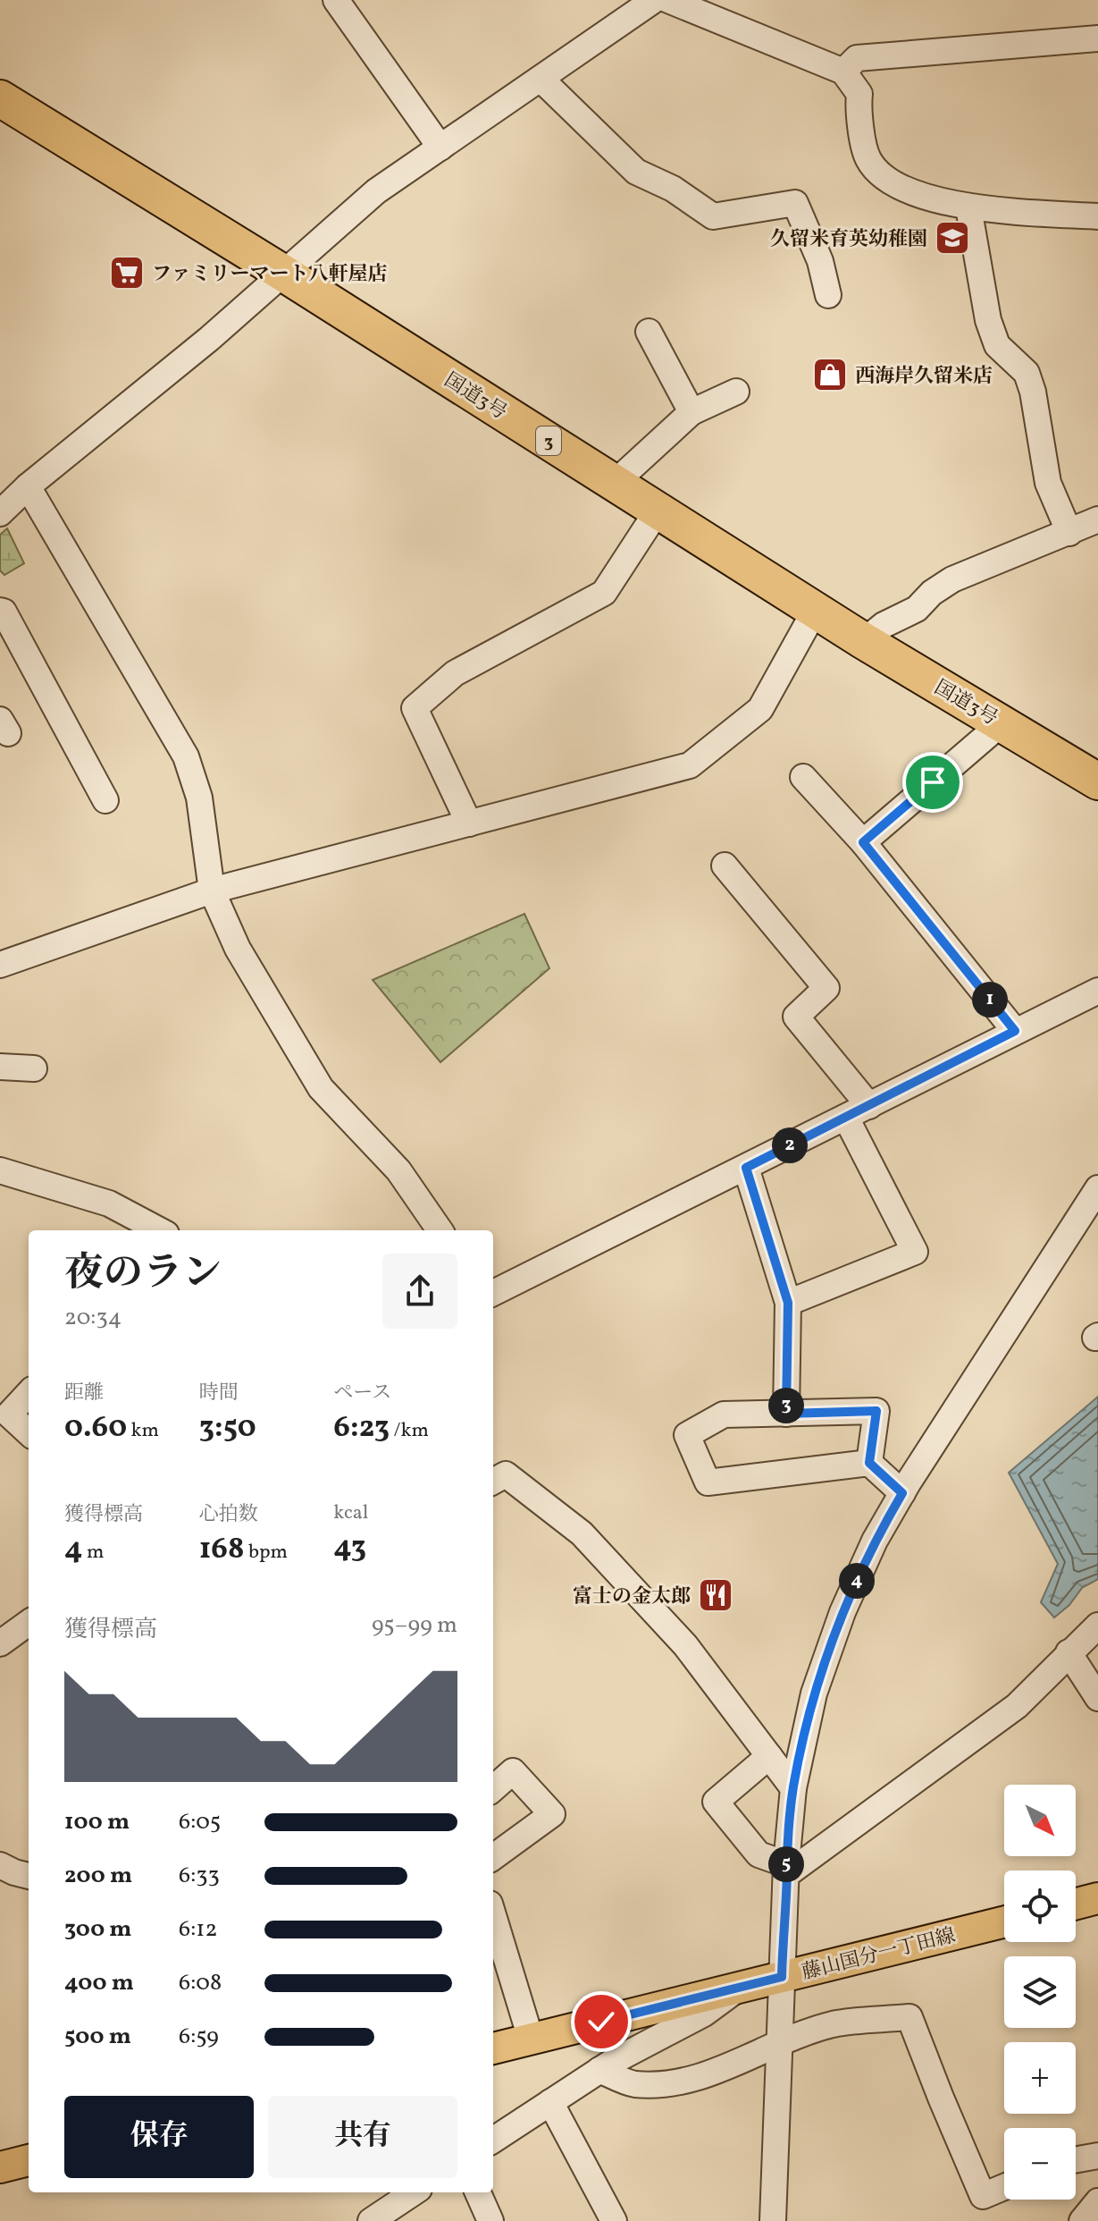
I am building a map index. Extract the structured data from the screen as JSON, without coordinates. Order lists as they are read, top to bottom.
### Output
{
  "streets": {
    "highway": ["国道3号", "3"],
    "main road": ["藤山国分一丁田線"]
  },
  "places": {
    "school or university": ["久留米育英幼稚園"],
    "supermarket": ["ファミリーマート八軒屋店"],
    "shop": ["西海岸久留米店"],
    "restaurant": ["富士の金太郎"]
  },
  "north": "bottom right",
  "page": {
    "pins": [
      "1",
      "2",
      "3",
      "4",
      "5"
    ],
    "heading": ["夜のラン", "20:34"],
    "stats": [
      ["距離", "0.60 km"],
      ["時間", "3:50"],
      ["ペース", "6:23 /km"],
      ["獲得標高", "4 m"],
      ["心拍数", "168 bpm"],
      ["kcal", "43"]
    ],
    "chart": ["獲得標高", "95–99 m"],
    "map_buttons": ["+", "−"],
    "list": [
      {
        "name": "100 m",
        "note": "6:05"
      },
      {
        "name": "200 m",
        "note": "6:33"
      },
      {
        "name": "300 m",
        "note": "6:12"
      },
      {
        "name": "400 m",
        "note": "6:08"
      },
      {
        "name": "500 m",
        "note": "6:59"
      }
    ],
    "buttons": ["保存", "共有"]
  }
}
